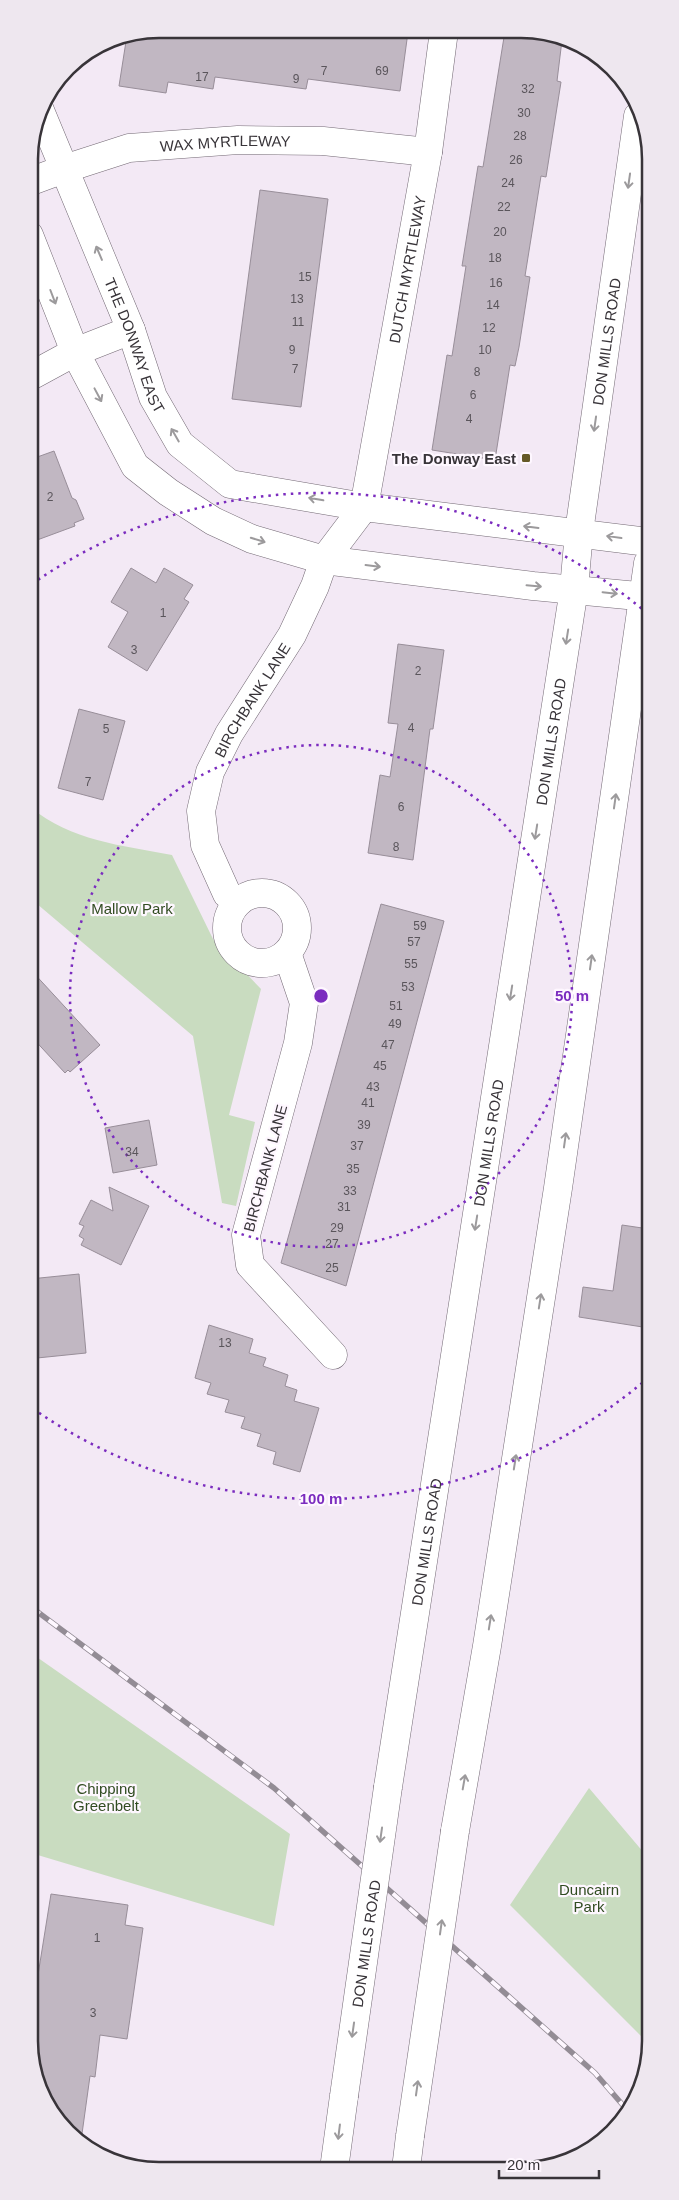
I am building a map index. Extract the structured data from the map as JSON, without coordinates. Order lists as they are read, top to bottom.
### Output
{
  "streets": {
    "street": [
      "WAX MYRTLEWAY",
      "DUTCH MYRTLEWAY",
      "DON MILLS ROAD",
      "THE DONWAY EAST",
      "BIRCHBANK LANE"
    ]
  },
  "crossings": [
    ["WAX MYRTLEWAY", "DUTCH MYRTLEWAY"],
    ["WAX MYRTLEWAY", "THE DONWAY EAST"],
    ["DUTCH MYRTLEWAY", "THE DONWAY EAST"],
    ["DUTCH MYRTLEWAY", "BIRCHBANK LANE"],
    ["DON MILLS ROAD", "THE DONWAY EAST"],
    ["THE DONWAY EAST", "BIRCHBANK LANE"]
  ],
  "parks": ["Mallow Park", "Chipping Greenbelt", "Duncairn Park"],
  "places": {
    "transit": ["The Donway East"]
  },
  "house_numbers": [
    "7",
    "69",
    "17",
    "9",
    "32",
    "30",
    "28",
    "26",
    "24",
    "22",
    "20",
    "18",
    "15",
    "16",
    "13",
    "14",
    "11",
    "12",
    "9",
    "10",
    "7",
    "8",
    "6",
    "4",
    "2",
    "1",
    "3",
    "2",
    "4",
    "5",
    "7",
    "6",
    "8",
    "59",
    "57",
    "55",
    "53",
    "51",
    "49",
    "47",
    "45",
    "43",
    "41",
    "39",
    "37",
    "34",
    "35",
    "33",
    "31",
    "29",
    "27",
    "25",
    "13",
    "1",
    "3"
  ],
  "scale_bar": "20 m",
  "rings": ["50 m", "100 m"]
}
